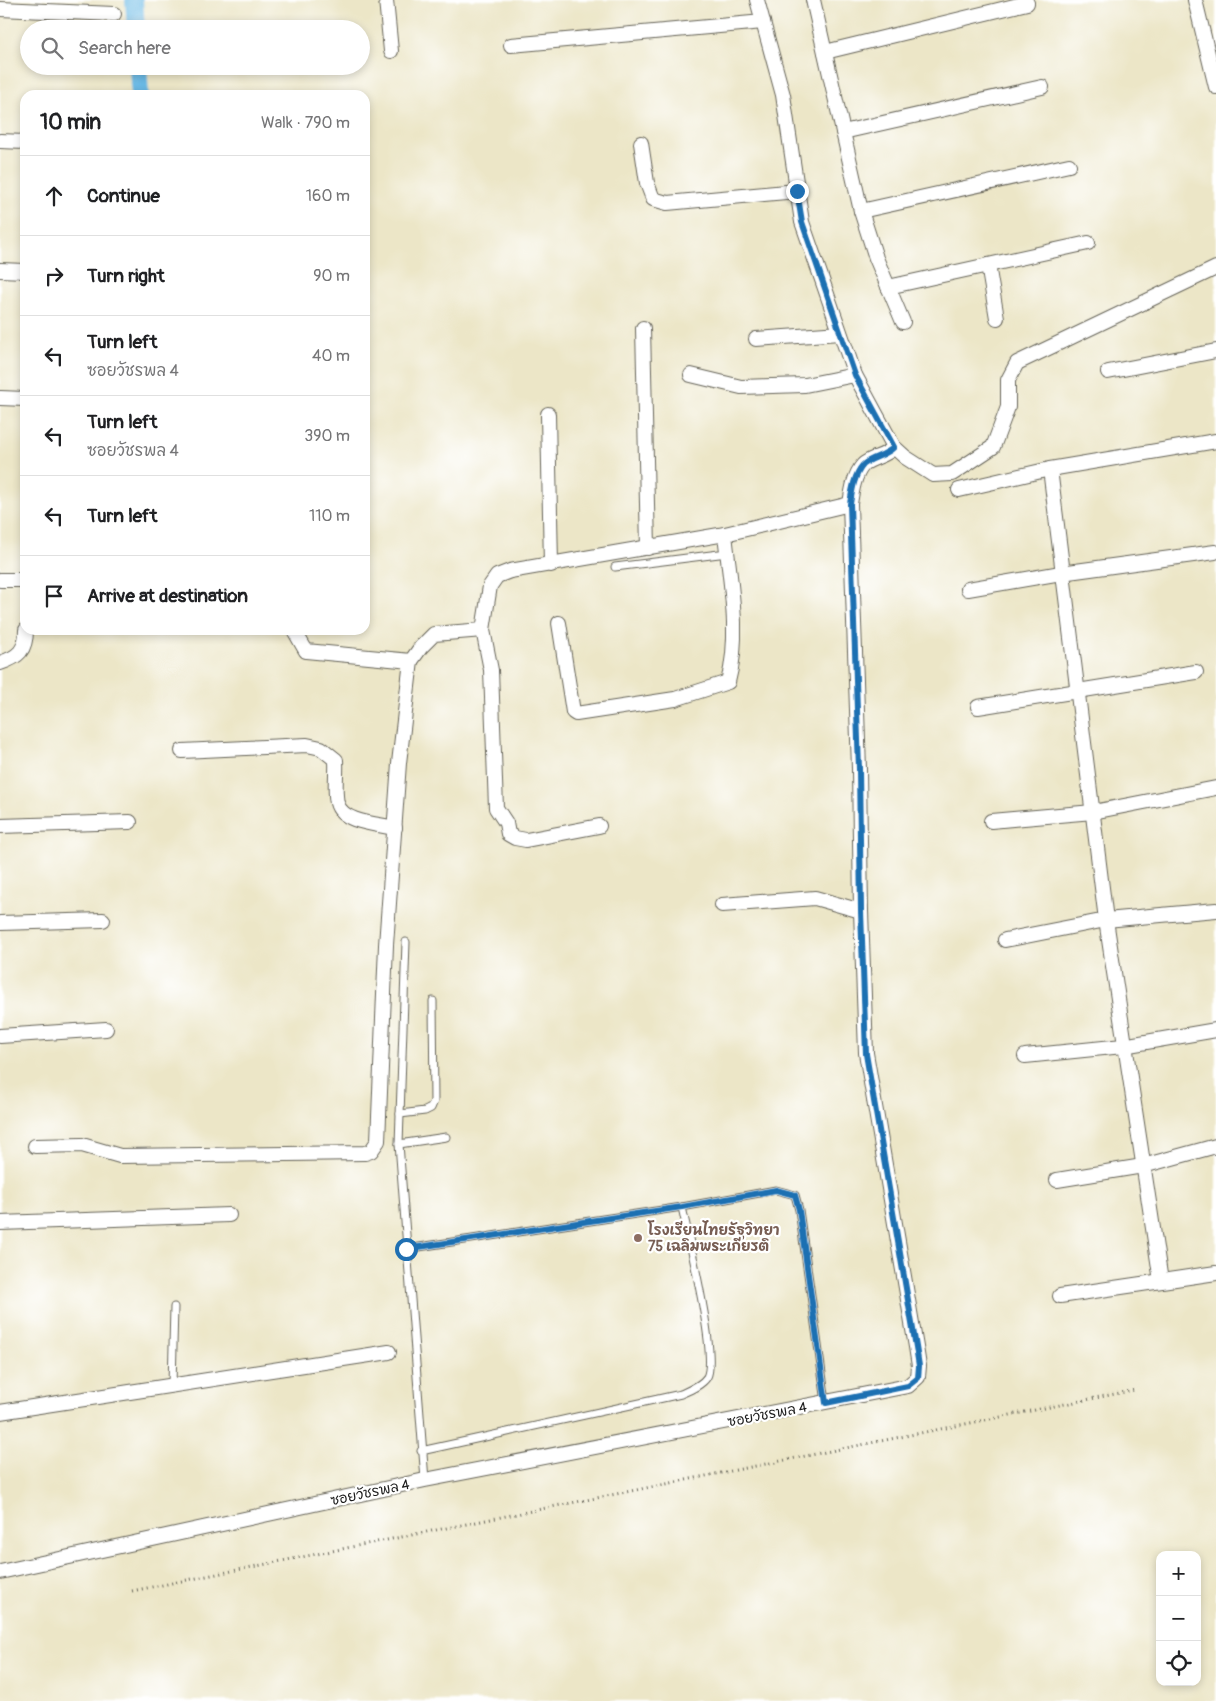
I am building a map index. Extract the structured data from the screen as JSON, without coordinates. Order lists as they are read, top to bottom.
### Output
{
  "streets": {
    "street": ["ซอยวัชรพล 4"]
  },
  "places": ["โรงเรียนไทยรัฐวิทยา 75 เฉลิมพระเกียรติ"],
  "page": {
    "search": "Search here",
    "heading": ["10 min", "Walk · 790 m"],
    "list": [
      ["Continue", "160 m"],
      ["Turn right", "90 m"],
      ["Turn left", "ซอยวัชรพล 4", "40 m"],
      ["Turn left", "ซอยวัชรพล 4", "390 m"],
      ["Turn left", "110 m"],
      "Arrive at destination"
    ],
    "map_buttons": ["+", "−"]
  }
}
